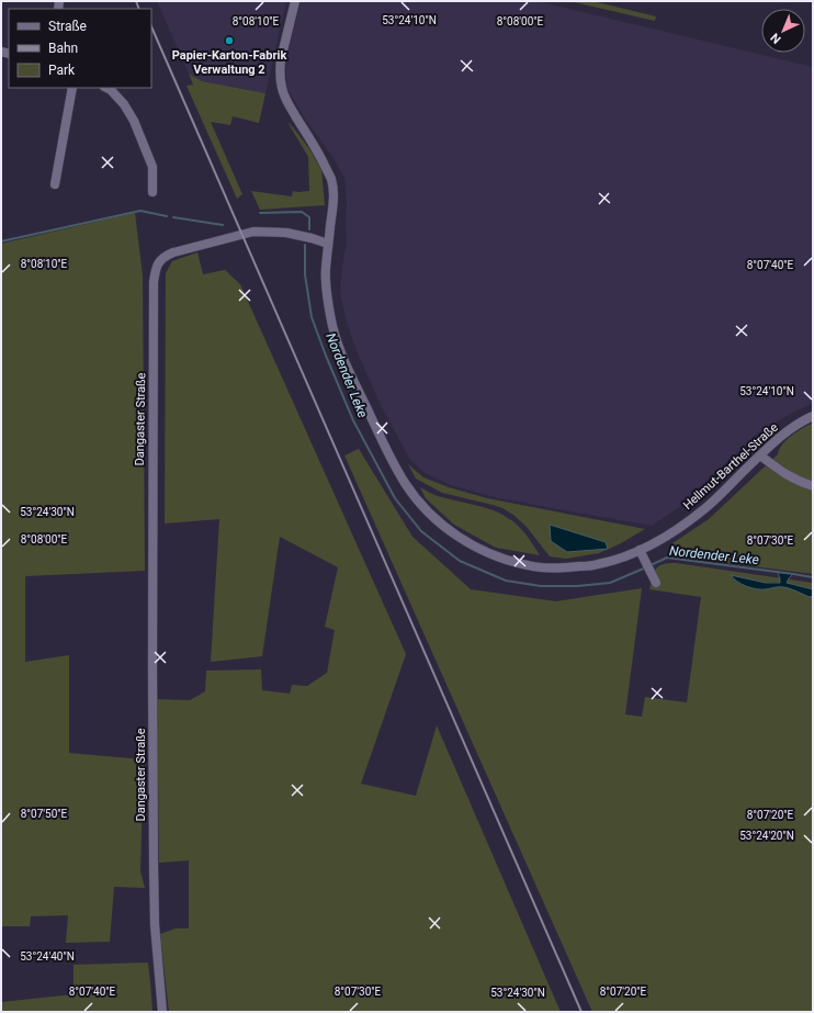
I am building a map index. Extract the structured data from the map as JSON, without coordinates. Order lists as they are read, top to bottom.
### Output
{
  "streets": {
    "street": ["Dangaster Straße", "Hellmut-Barthel-Straße"]
  },
  "crossings": [
    ["Dangaster Straße", "Hellmut-Barthel-Straße"]
  ],
  "water": ["Nordender Leke"],
  "places": ["Papier-Karton-Fabrik Verwaltung 2"],
  "legend": ["Straße", "Bahn", "Park"],
  "north": "bottom left",
  "coordinates": [
    "53°24'10\"N",
    "8°08'10\"E",
    "8°08'00\"E",
    "8°07'40\"E",
    "53°24'30\"N",
    "8°07'30\"E",
    "8°07'50\"E",
    "8°07'20\"E",
    "53°24'20\"N",
    "53°24'40\"N"
  ]
}
